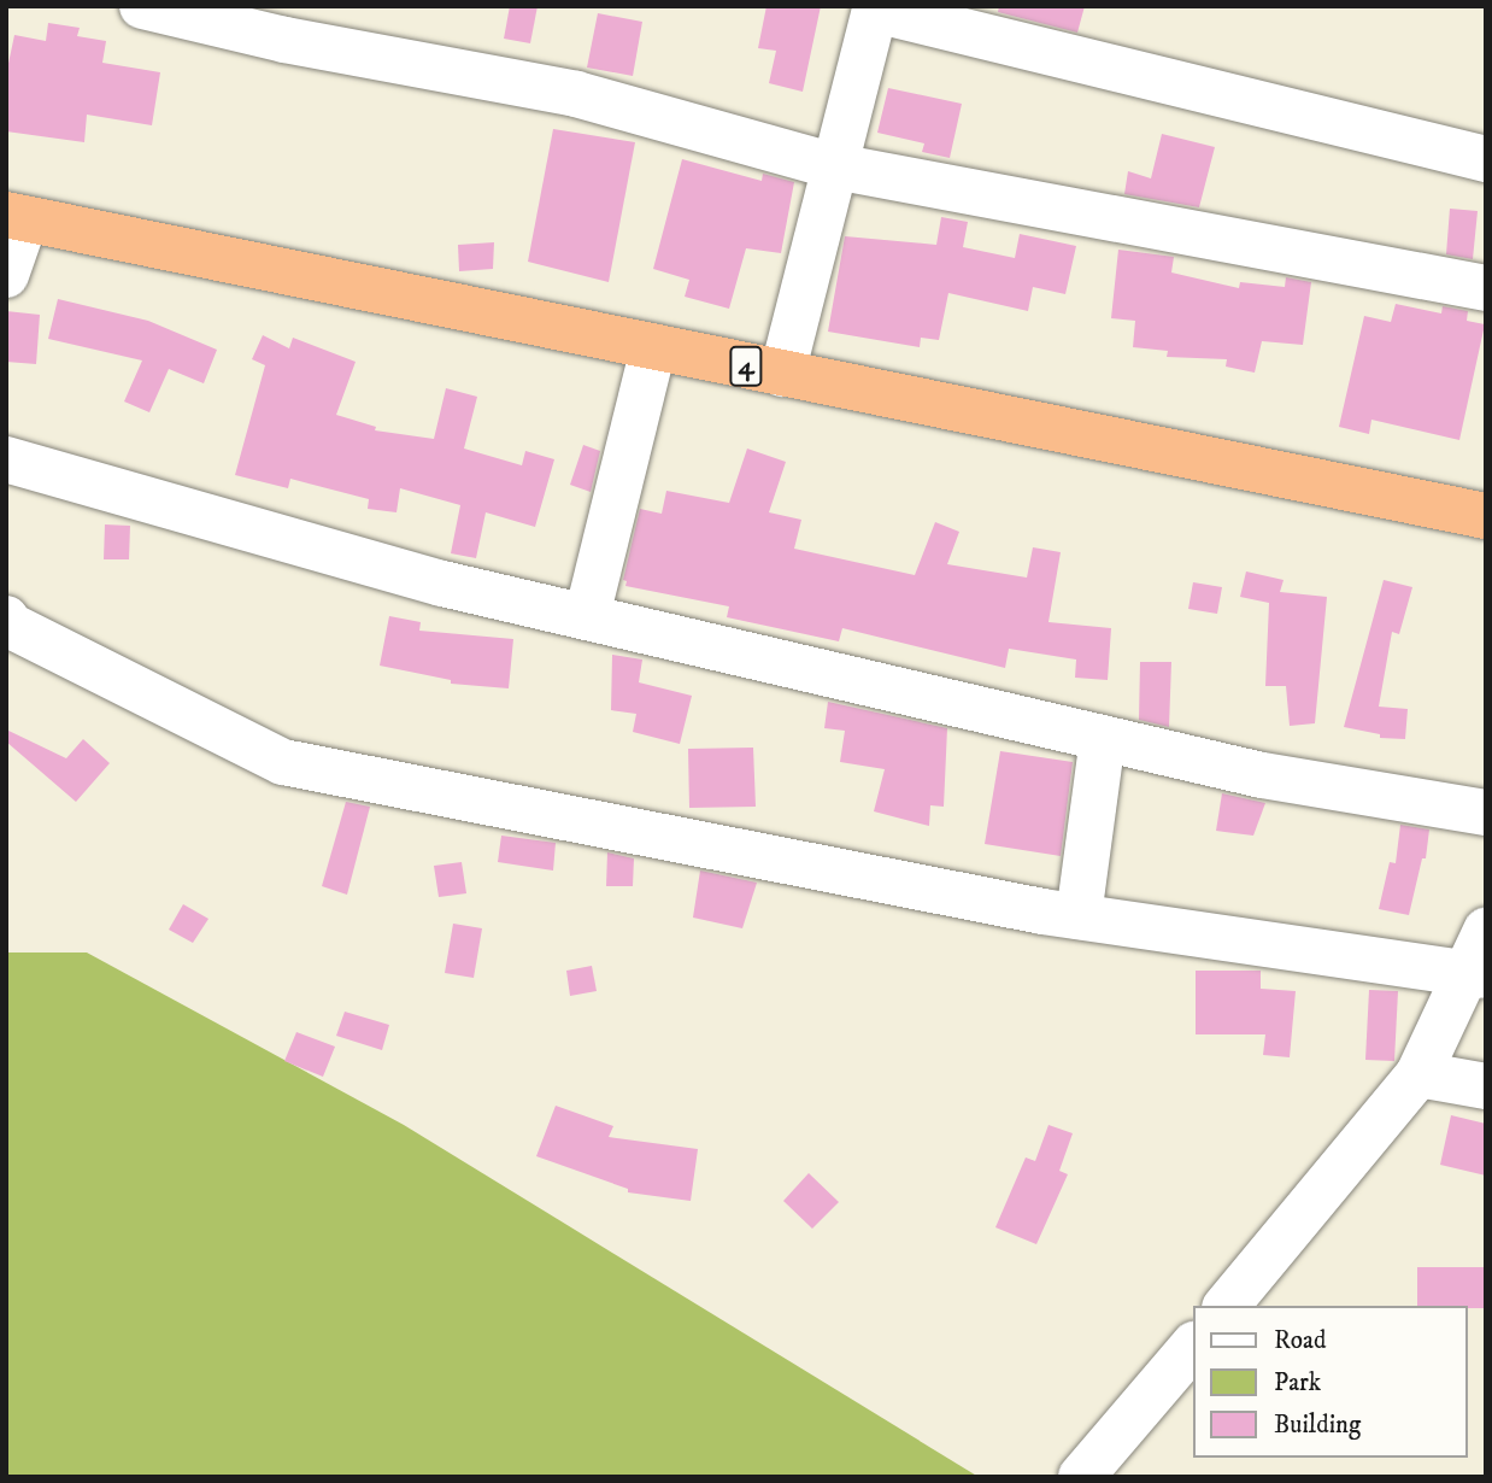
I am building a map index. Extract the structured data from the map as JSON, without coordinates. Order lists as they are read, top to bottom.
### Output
{
  "streets": {
    "highway": ["4"]
  },
  "legend": ["Road", "Park", "Building"]
}
